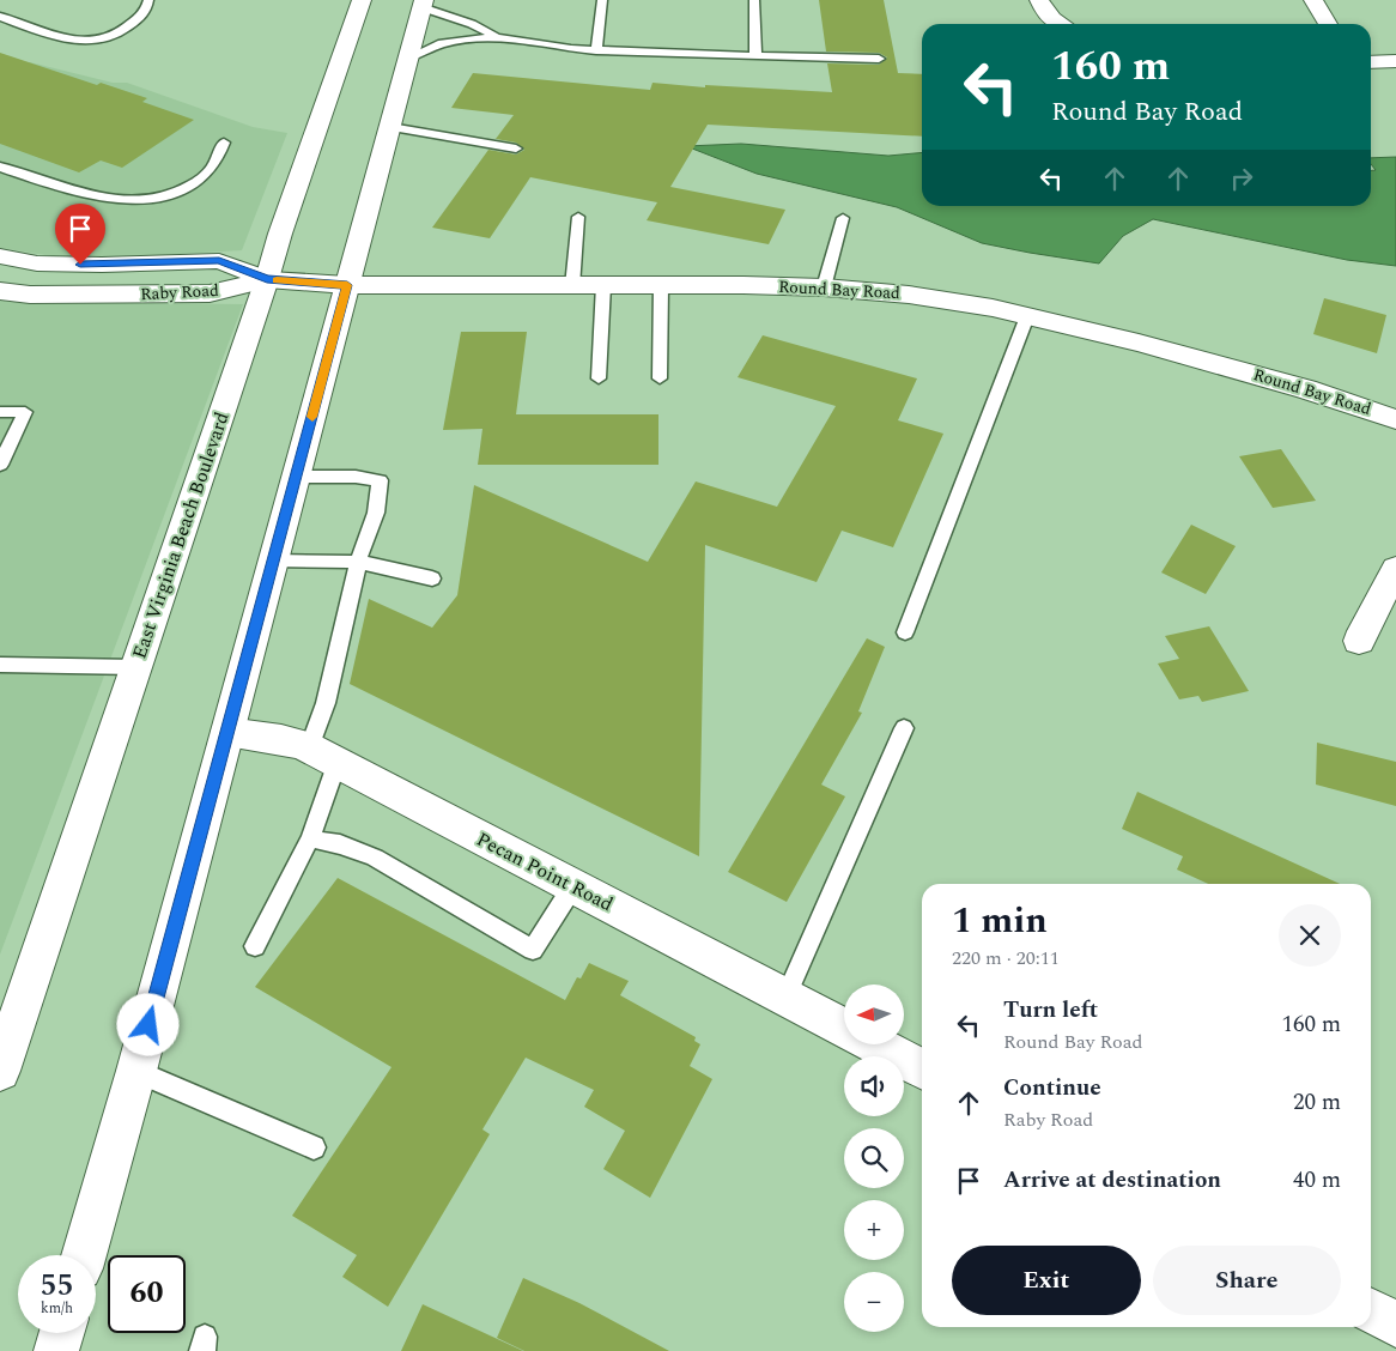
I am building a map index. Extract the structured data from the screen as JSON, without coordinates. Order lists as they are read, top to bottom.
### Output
{
  "streets": {
    "main road": [
      "Round Bay Road",
      "Raby Road",
      "East Virginia Beach Boulevard",
      "Pecan Point Road"
    ]
  },
  "crossings": [
    ["Round Bay Road", "Raby Road"],
    ["Round Bay Road", "East Virginia Beach Boulevard"],
    ["Raby Road", "East Virginia Beach Boulevard"]
  ],
  "north": "left",
  "page": {
    "turn": ["160 m", "Round Bay Road"],
    "heading": ["1 min", "220 m · 20:11"],
    "map_buttons": ["+", "−"],
    "list": [
      {
        "name": "Turn left",
        "note": "Round Bay Road",
        "value": "160 m"
      },
      {
        "name": "Continue",
        "note": "Raby Road",
        "value": "20 m"
      },
      {
        "name": "Arrive at destination",
        "value": "40 m"
      }
    ],
    "buttons": ["Exit", "Share"],
    "speed": "55 km/h",
    "limit": "60"
  }
}
